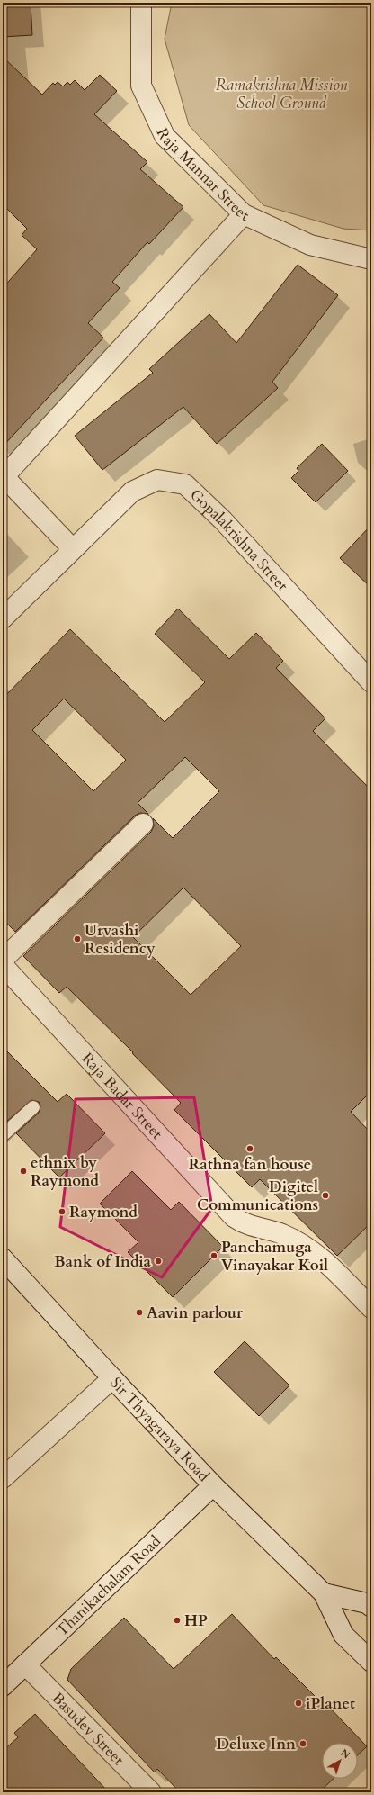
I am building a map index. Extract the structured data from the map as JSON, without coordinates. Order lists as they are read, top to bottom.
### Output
{
  "streets": {
    "street": [
      "Raja Mannar Street",
      "Gopalakrishna Street",
      "Raja Badar Street",
      "Sir Thyagaraya Road",
      "Thanikachalam Road",
      "Basudev Street"
    ]
  },
  "crossings": [
    ["Sir Thyagaraya Road", "Thanikachalam Road"],
    ["Thanikachalam Road", "Basudev Street"]
  ],
  "parks": ["Ramakrishna Mission School Ground"],
  "places": [
    "Urvashi Residency",
    "Rathna fan house",
    "ethnix by Raymond",
    "Digitel Communications",
    "Raymond",
    "Panchamuga Vinayakar Koil",
    "Bank of India",
    "Aavin parlour",
    "HP",
    "iPlanet",
    "Deluxe Inn"
  ],
  "north": "top right"
}
